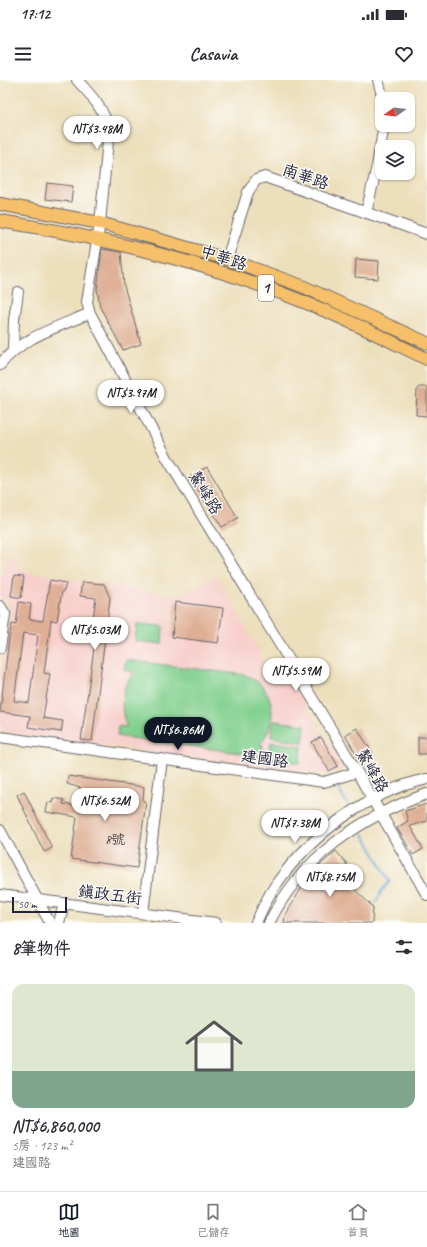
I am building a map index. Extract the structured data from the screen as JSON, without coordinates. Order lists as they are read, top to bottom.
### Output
{
  "streets": {
    "main road": ["中華路", "1"],
    "street": [
      "南華路",
      "鰲峰路",
      "建國路",
      "鎮政五街"
    ]
  },
  "crossings": [
    ["南華路", "中華路"],
    ["中華路", "鰲峰路"],
    ["鰲峰路", "建國路"]
  ],
  "house_numbers": ["8號"],
  "scale_bar": "50 m",
  "north": "left",
  "page": {
    "status": "17:12",
    "header": "Casavia",
    "price": [
      "NT$3.48M",
      "NT$3.97M",
      "NT$5.03M",
      "NT$5.59M",
      "NT$6.86M",
      "NT$6.52M",
      "NT$7.38M",
      "NT$8.75M"
    ],
    "scale": "50 m",
    "heading": "8筆物件",
    "list": [
      {
        "name": "NT$6,860,000",
        "note": "5房 · 123 m² · 建國路"
      }
    ],
    "tabs": ["地圖", "已儲存", "首頁"]
  }
}
